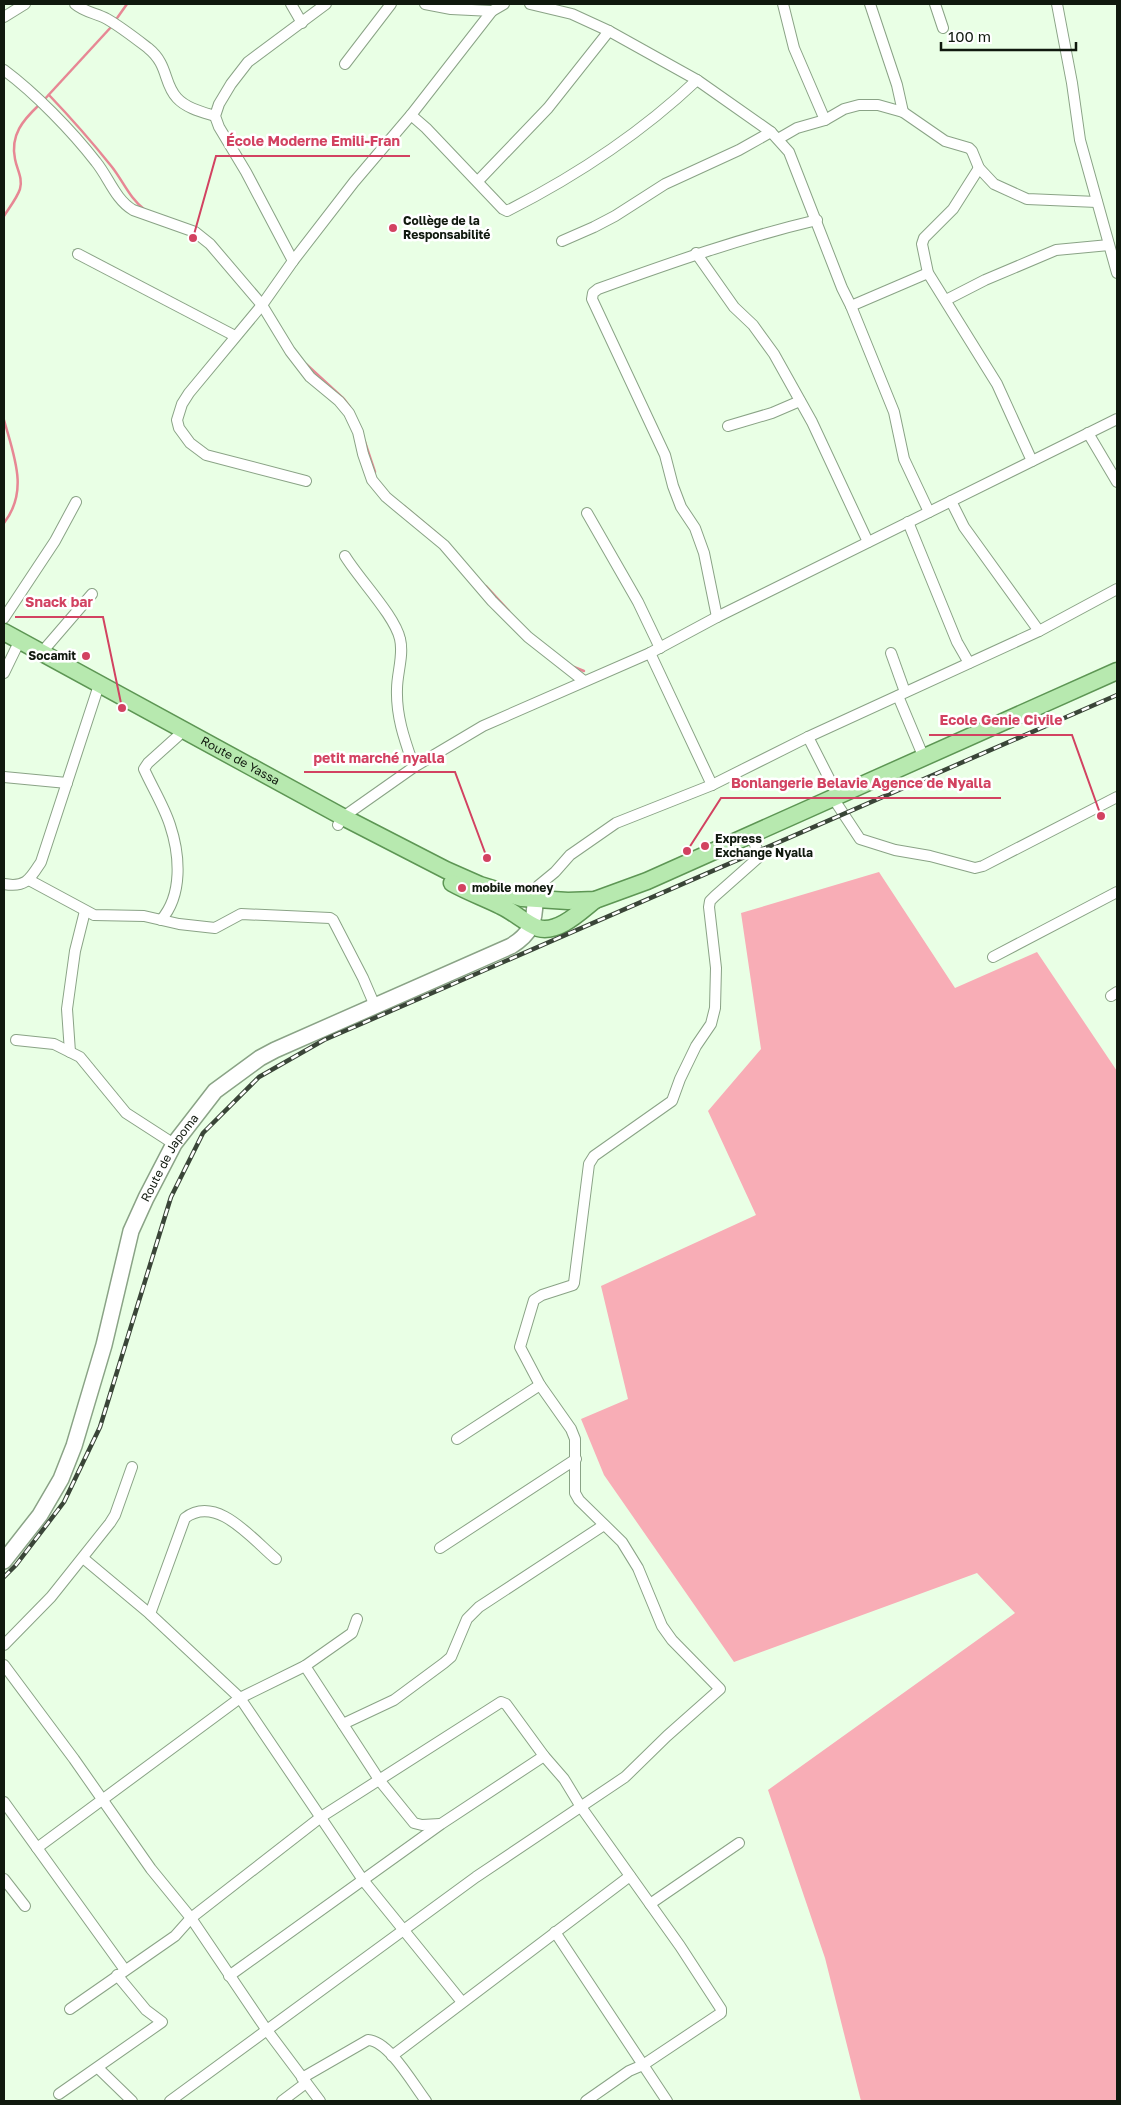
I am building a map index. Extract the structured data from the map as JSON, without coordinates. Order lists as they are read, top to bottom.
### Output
{
  "streets": {
    "main road": ["Route de Yassa"],
    "street": ["Route de Japoma"]
  },
  "places": [
    "Collège de la Responsabilité",
    "École Moderne Emili-Fran",
    "Socamit",
    "Snack bar",
    "Ecole Genie Civile",
    "Express Exchange Nyalla",
    "Bonlangerie Belavie Agence de Nyalla",
    "petit marché nyalla",
    "mobile money"
  ],
  "scale_bar": "100 m"
}
